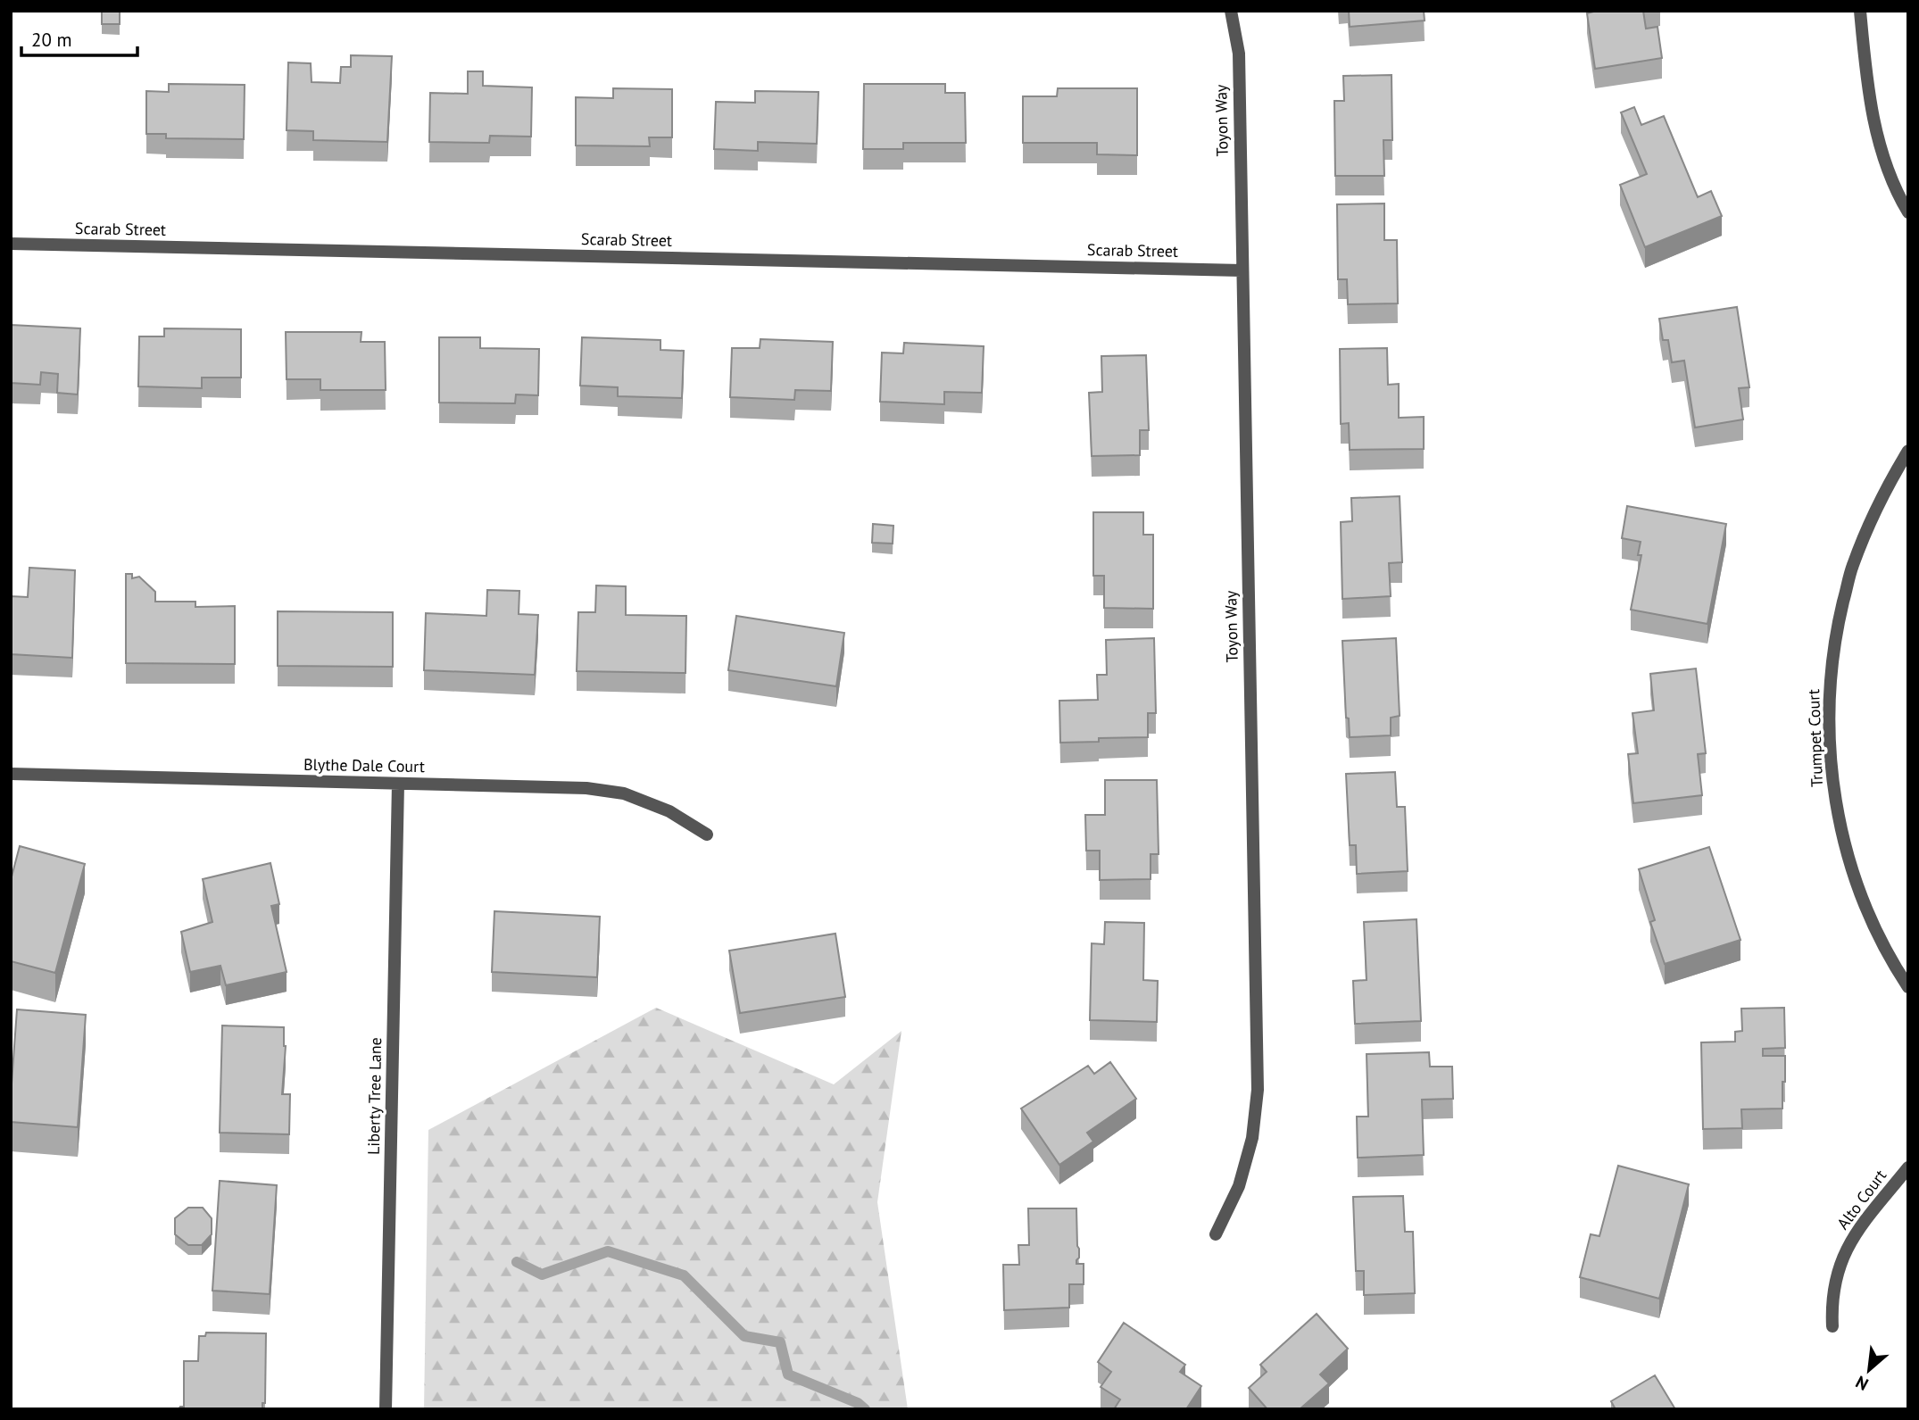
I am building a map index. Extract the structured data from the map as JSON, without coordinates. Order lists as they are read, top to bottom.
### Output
{
  "streets": {
    "street": [
      "Toyon Way",
      "Scarab Street",
      "Trumpet Court",
      "Blythe Dale Court",
      "Liberty Tree Lane",
      "Alto Court"
    ]
  },
  "crossings": [
    ["Toyon Way", "Scarab Street"],
    ["Blythe Dale Court", "Liberty Tree Lane"]
  ],
  "scale_bar": "20 m",
  "north": "bottom left"
}
